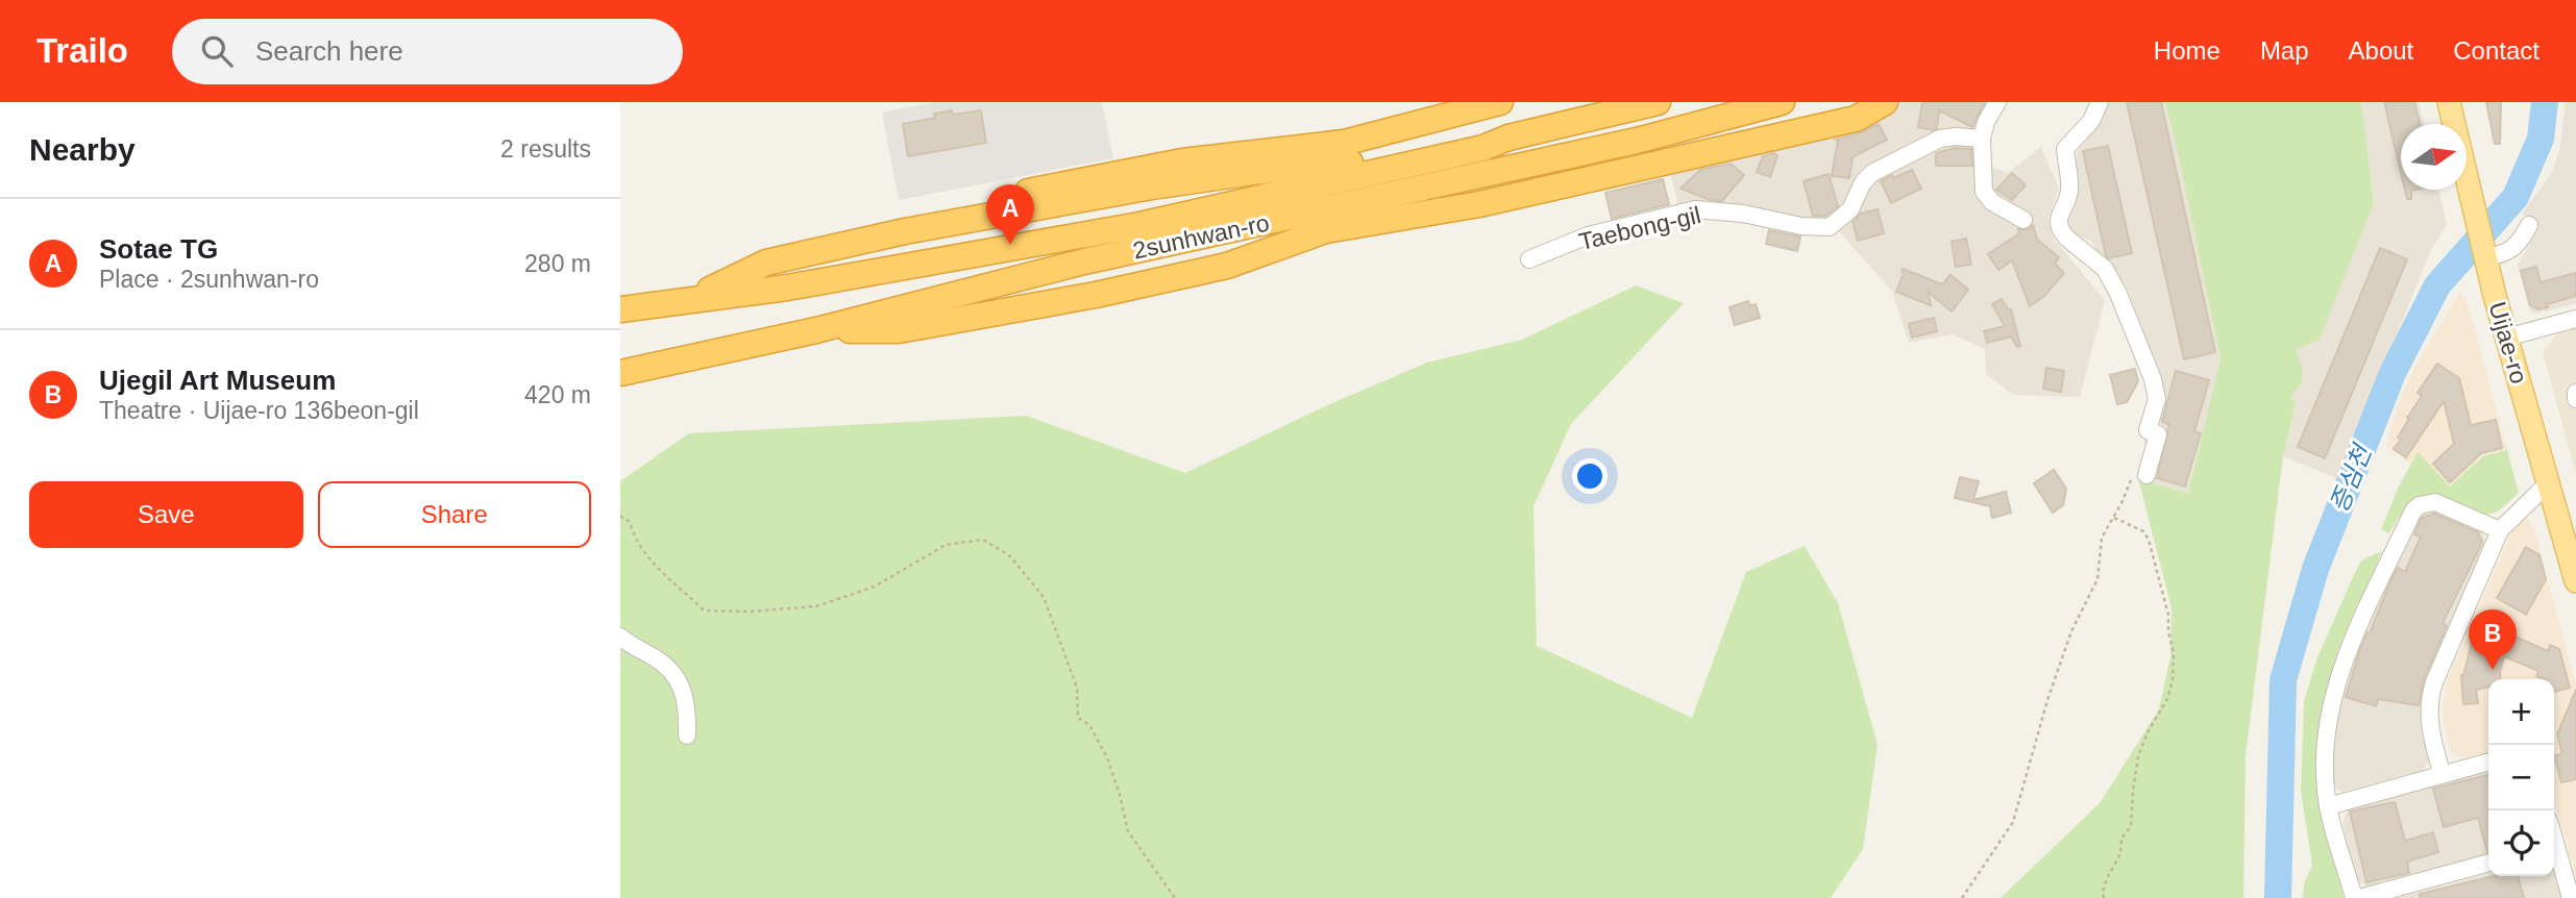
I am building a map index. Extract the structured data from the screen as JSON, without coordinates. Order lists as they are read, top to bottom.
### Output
{
  "streets": {
    "highway": ["2sunhwan-ro"],
    "main road": ["Uijae-ro"],
    "street": ["Taebong-gil"]
  },
  "water": ["증심천"],
  "north": "right",
  "page": {
    "header": "Trailo",
    "search": "Search here",
    "nav": [
      "Home",
      "Map",
      "About",
      "Contact"
    ],
    "heading": ["Nearby", "2 results"],
    "pins": ["A", "B"],
    "list": [
      {
        "mark": "A",
        "name": "Sotae TG",
        "note": "Place · 2sunhwan-ro",
        "value": "280 m"
      },
      {
        "mark": "B",
        "name": "Ujegil Art Museum",
        "note": "Theatre · Uijae-ro 136beon-gil",
        "value": "420 m"
      }
    ],
    "buttons": ["Save", "Share"],
    "map_buttons": ["+", "−"]
  }
}
